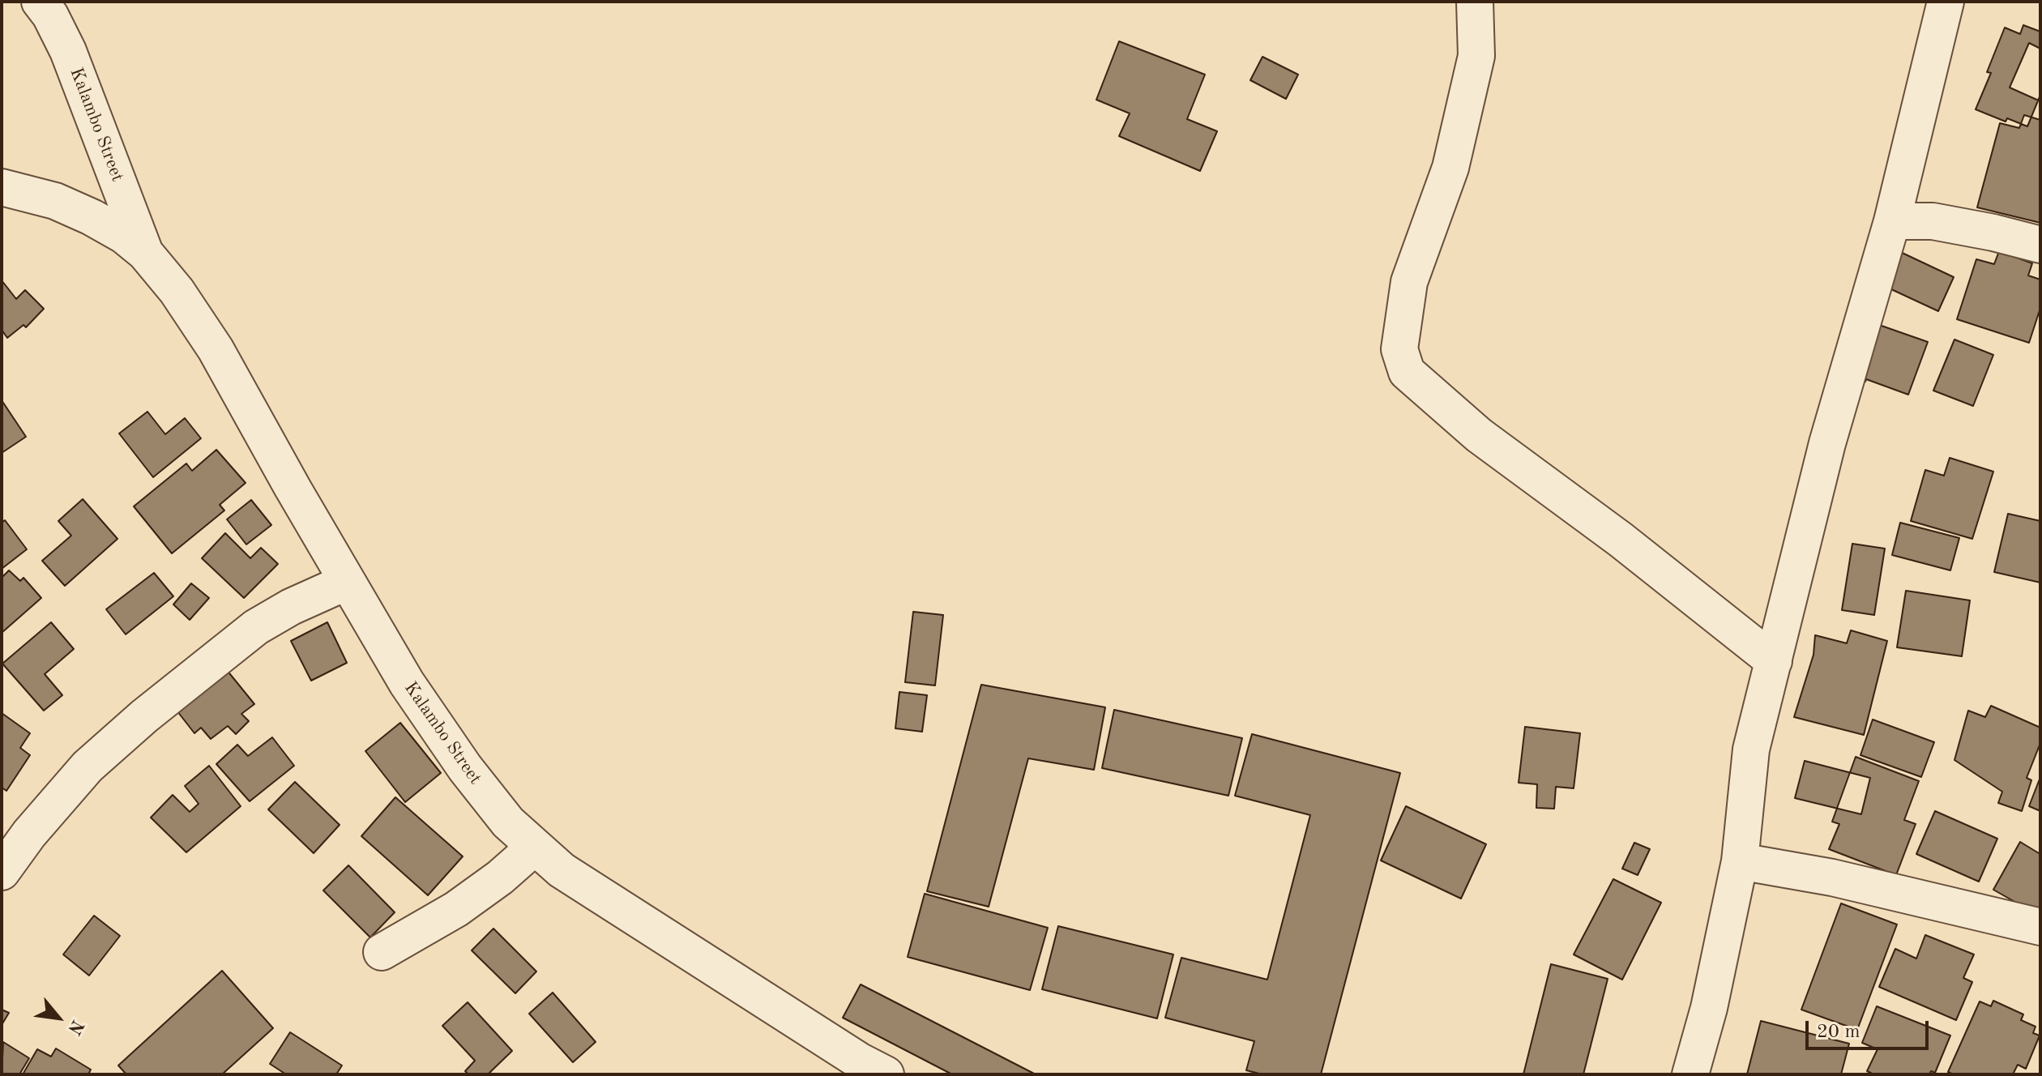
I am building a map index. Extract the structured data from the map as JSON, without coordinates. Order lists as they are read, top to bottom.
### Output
{
  "streets": {
    "street": ["Kalambo Street"]
  },
  "scale_bar": "20 m",
  "north": "bottom right"
}
